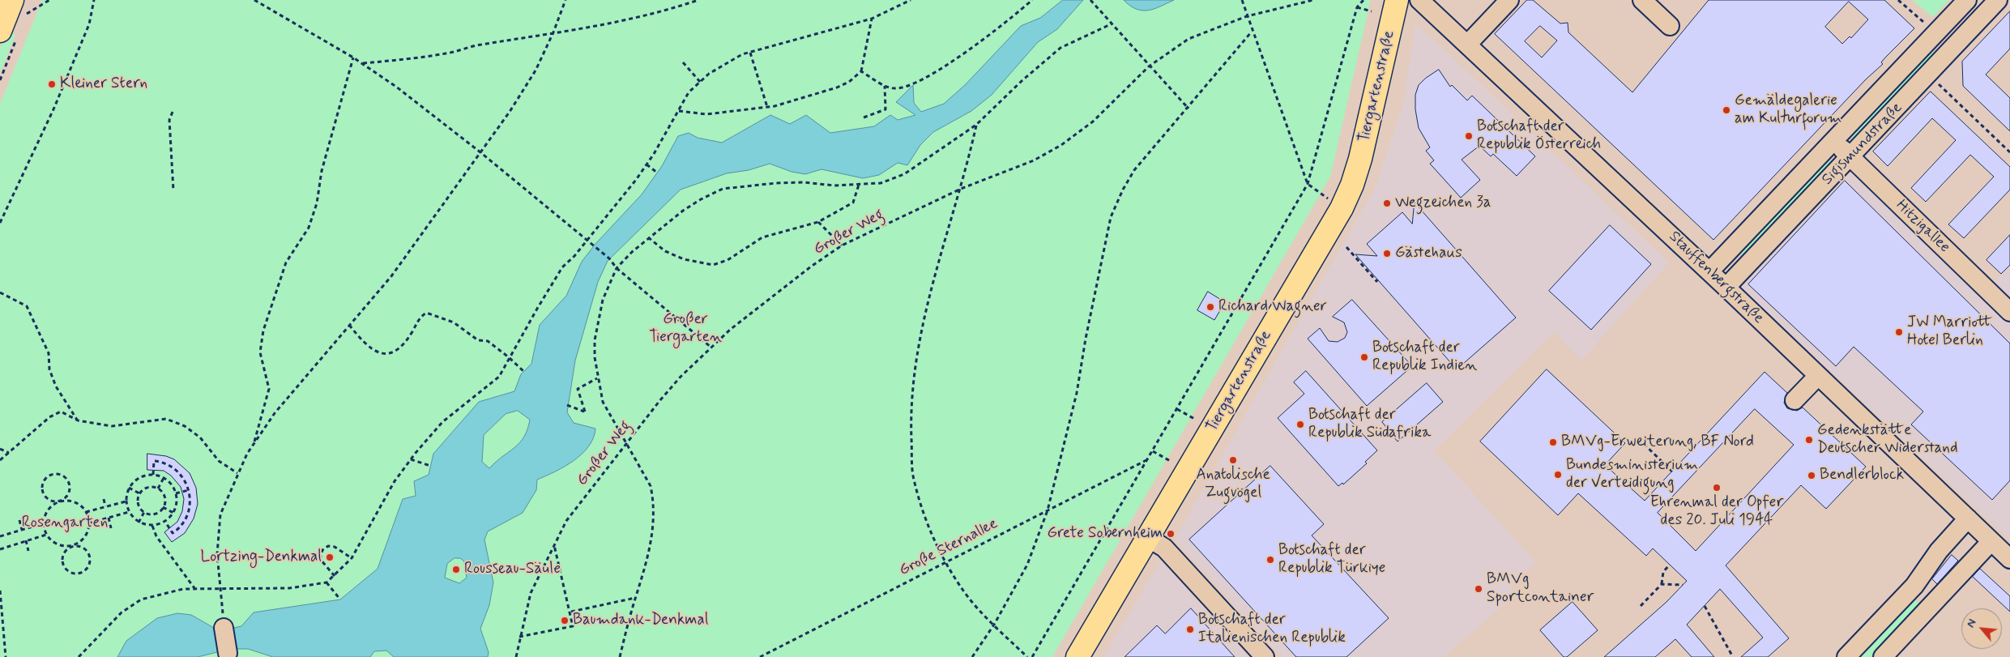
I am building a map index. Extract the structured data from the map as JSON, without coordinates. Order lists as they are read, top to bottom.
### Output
{
  "streets": {
    "main road": ["Tiergartenstraße"],
    "street": ["Sigismundstraße", "Hitzigallee", "Stauffenbergstraße"],
    "path": ["Großer Weg", "Große Sternallee"]
  },
  "crossings": [
    ["Sigismundstraße", "Hitzigallee"],
    ["Sigismundstraße", "Stauffenbergstraße"]
  ],
  "parks": ["Großer Tiergarten", "Rosengarten"],
  "places": [
    "Kleiner Stern",
    "Gemäldegalerie am Kulturforum",
    "Botschaft der Republik Österreich",
    "Wegzeichen 3a",
    "Gästehaus",
    "Richard Wagner",
    "JW Marriott Hotel Berlin",
    "Botschaft der Republik Indien",
    "Botschaft der Republik Südafrika",
    "Gedenkstätte Deutscher Widerstand",
    "BMVg-Erweiterung, BF Nord",
    "Anatolische Zugvögel",
    "Bundesministerium der Verteidigung",
    "Bendlerblock",
    "Ehrenmal der Opfer des 20. Juli 1944",
    "Grete Sobernheim",
    "Lortzing-Denkmal",
    "Botschaft der Republik Türkiye",
    "Rousseau-Säule",
    "BMVg Sportcontainer",
    "Baumdank-Denkmal",
    "Botschaft der Italienischen Republik"
  ],
  "north": "top left"
}
